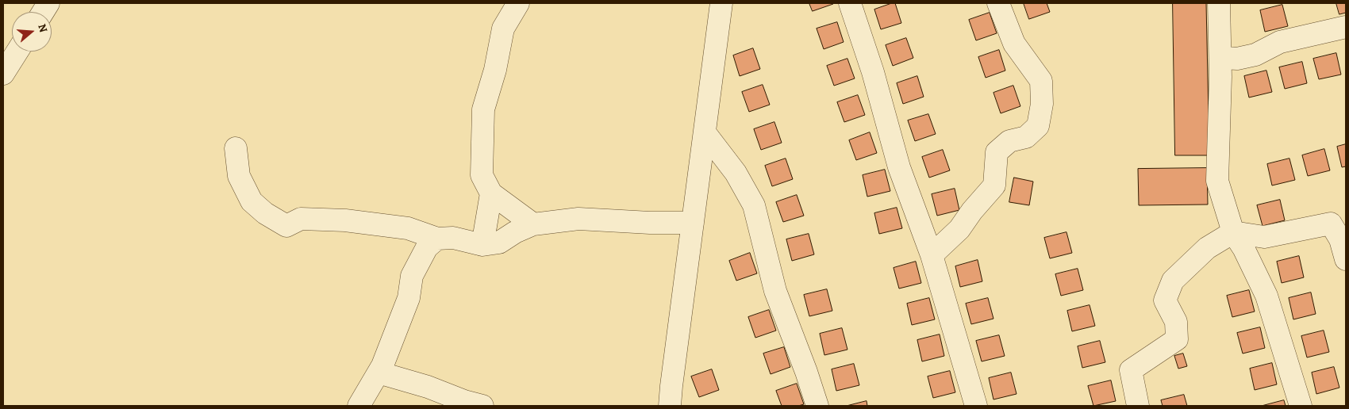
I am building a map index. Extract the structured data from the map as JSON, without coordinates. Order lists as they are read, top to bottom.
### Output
{
  "north": "right"
}
